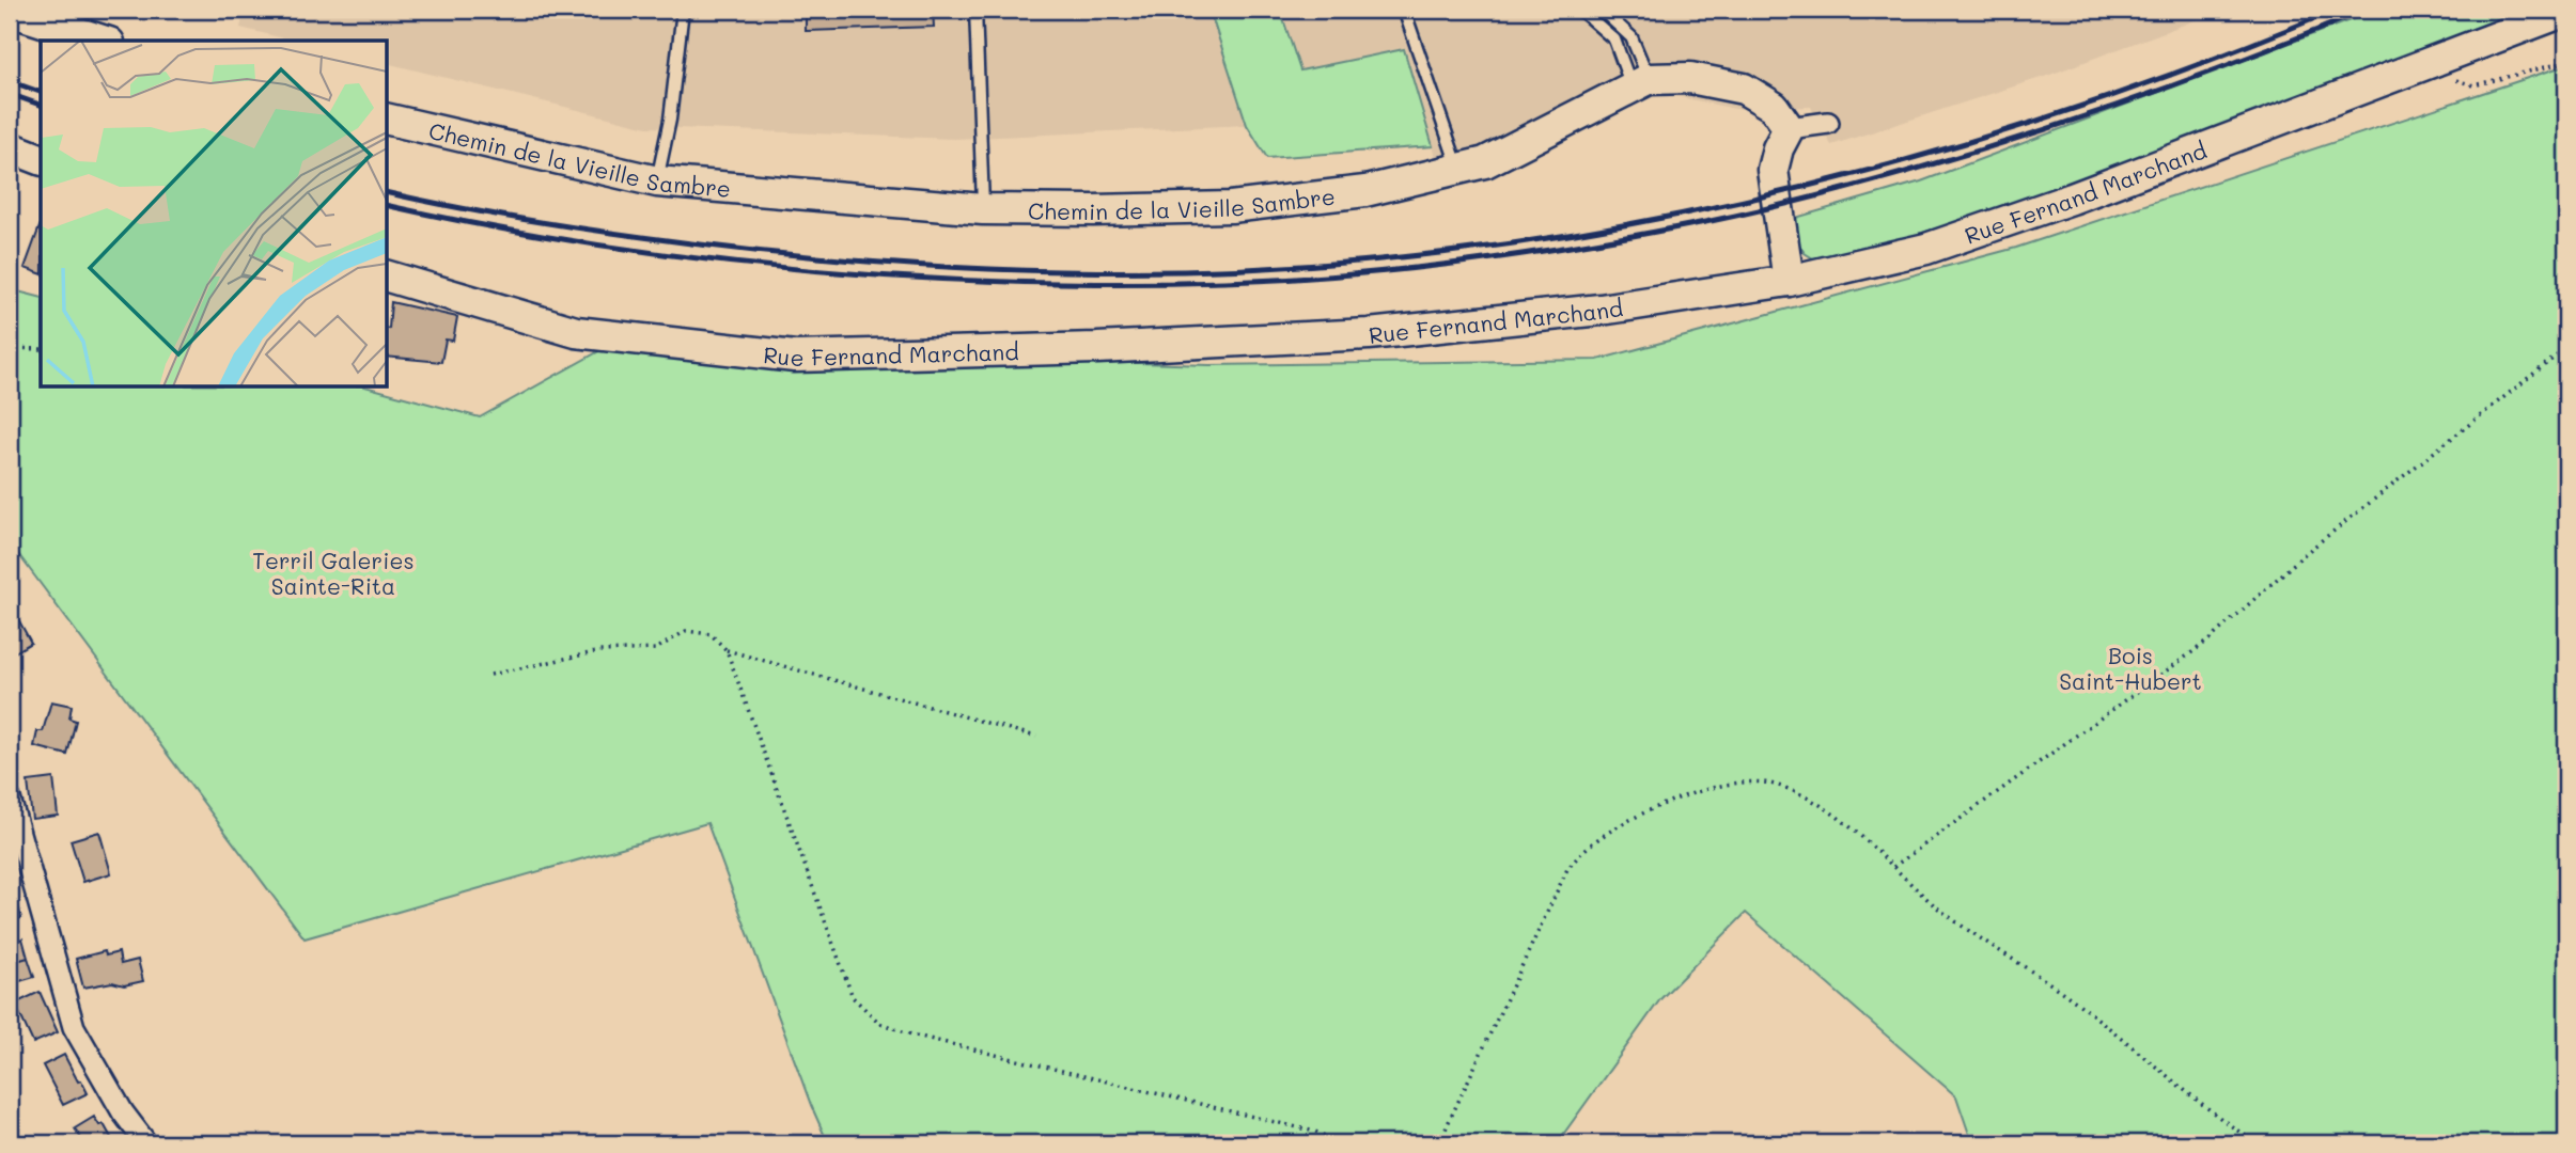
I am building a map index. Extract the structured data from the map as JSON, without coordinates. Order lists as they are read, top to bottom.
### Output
{
  "streets": {
    "street": ["Chemin de la Vieille Sambre", "Rue Fernand Marchand"]
  },
  "parks": ["Terril Galeries Sainte-Rita", "Bois Saint-Hubert"]
}
